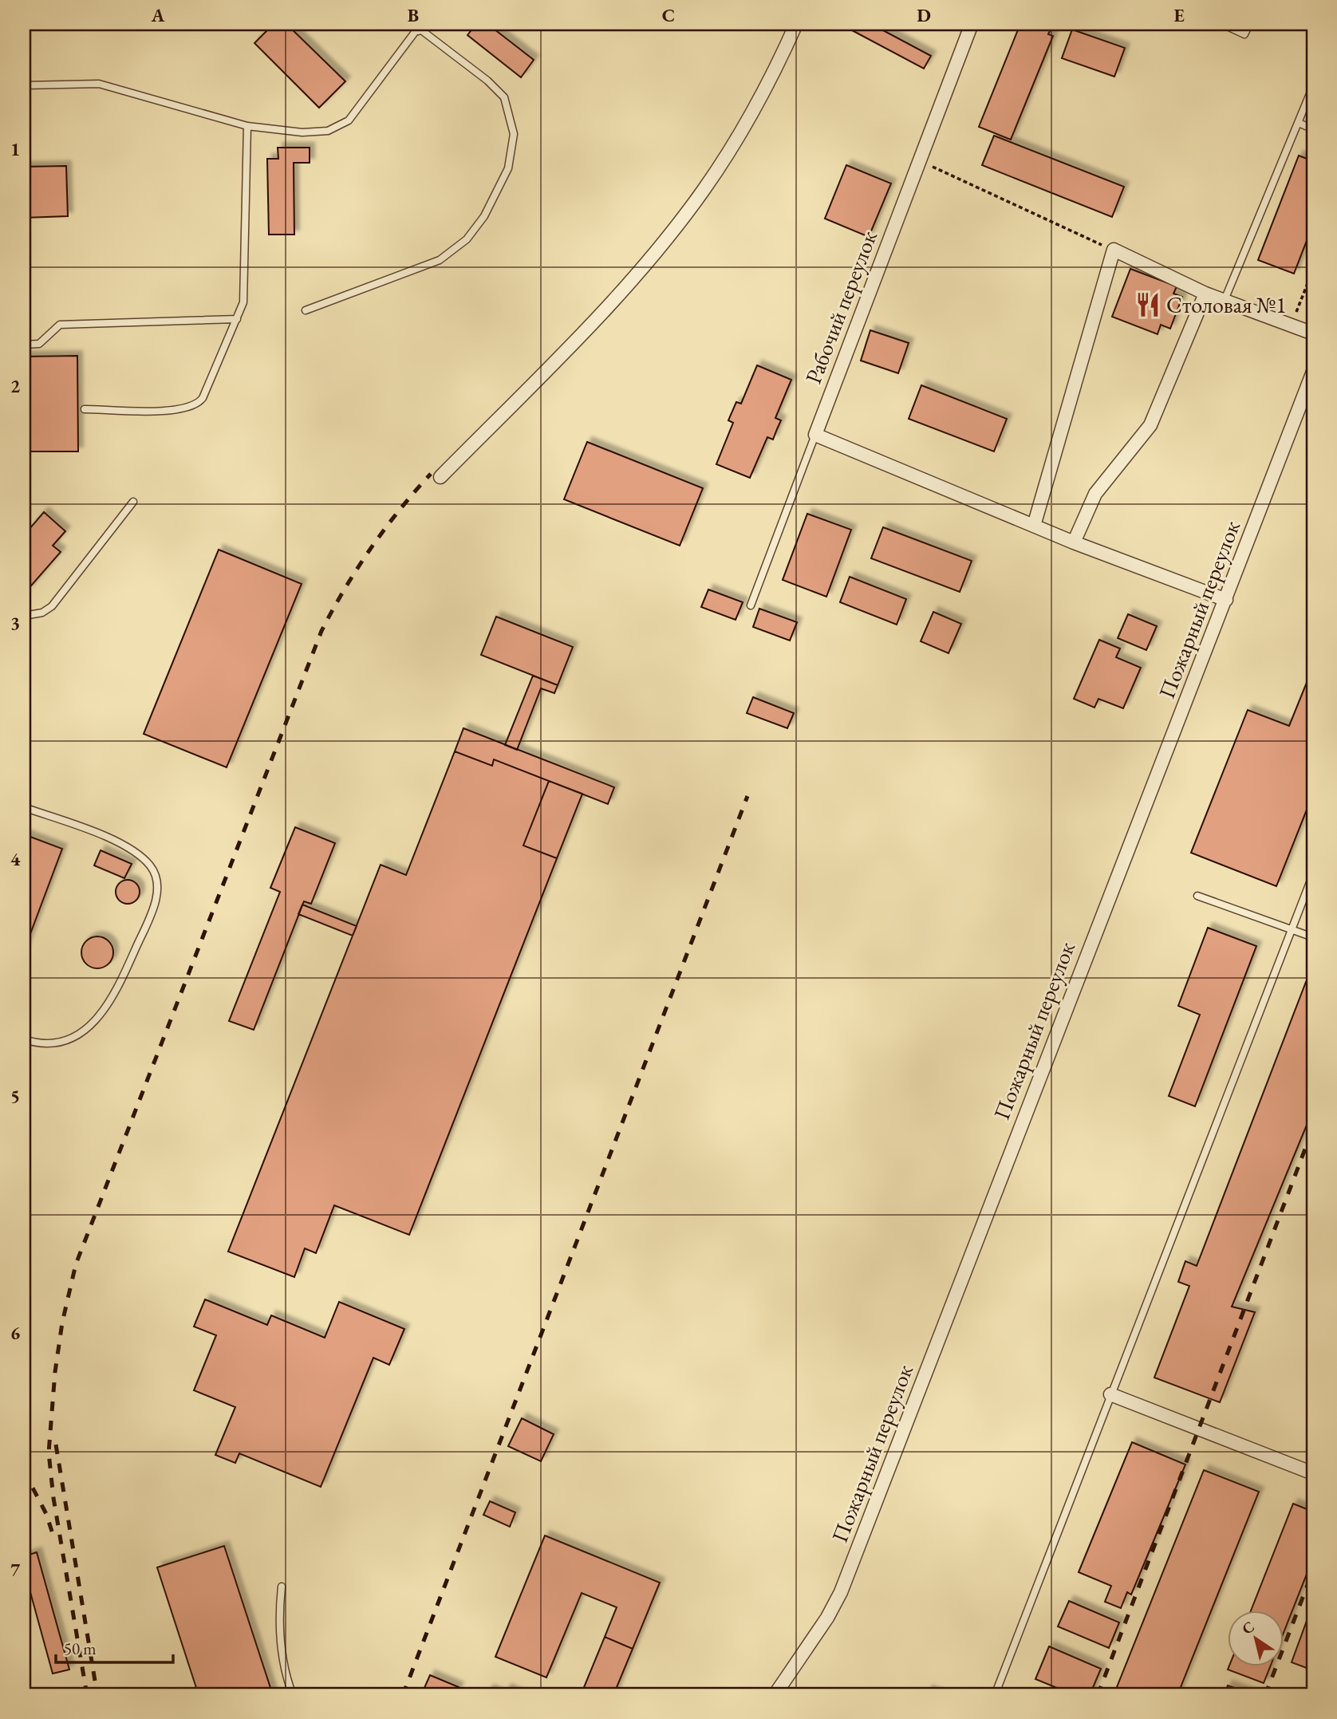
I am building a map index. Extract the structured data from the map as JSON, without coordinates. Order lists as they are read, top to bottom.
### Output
{
  "streets": {
    "street": ["Рабочий переулок", "Пожарный переулок"]
  },
  "places": {
    "restaurant": ["Столовая №1"]
  },
  "scale_bar": "50 m",
  "north": "top left",
  "grid": {
    "columns": [
      "A",
      "B",
      "C",
      "D",
      "E"
    ],
    "rows": [
      "1",
      "2",
      "3",
      "4",
      "5",
      "6",
      "7"
    ]
  }
}
